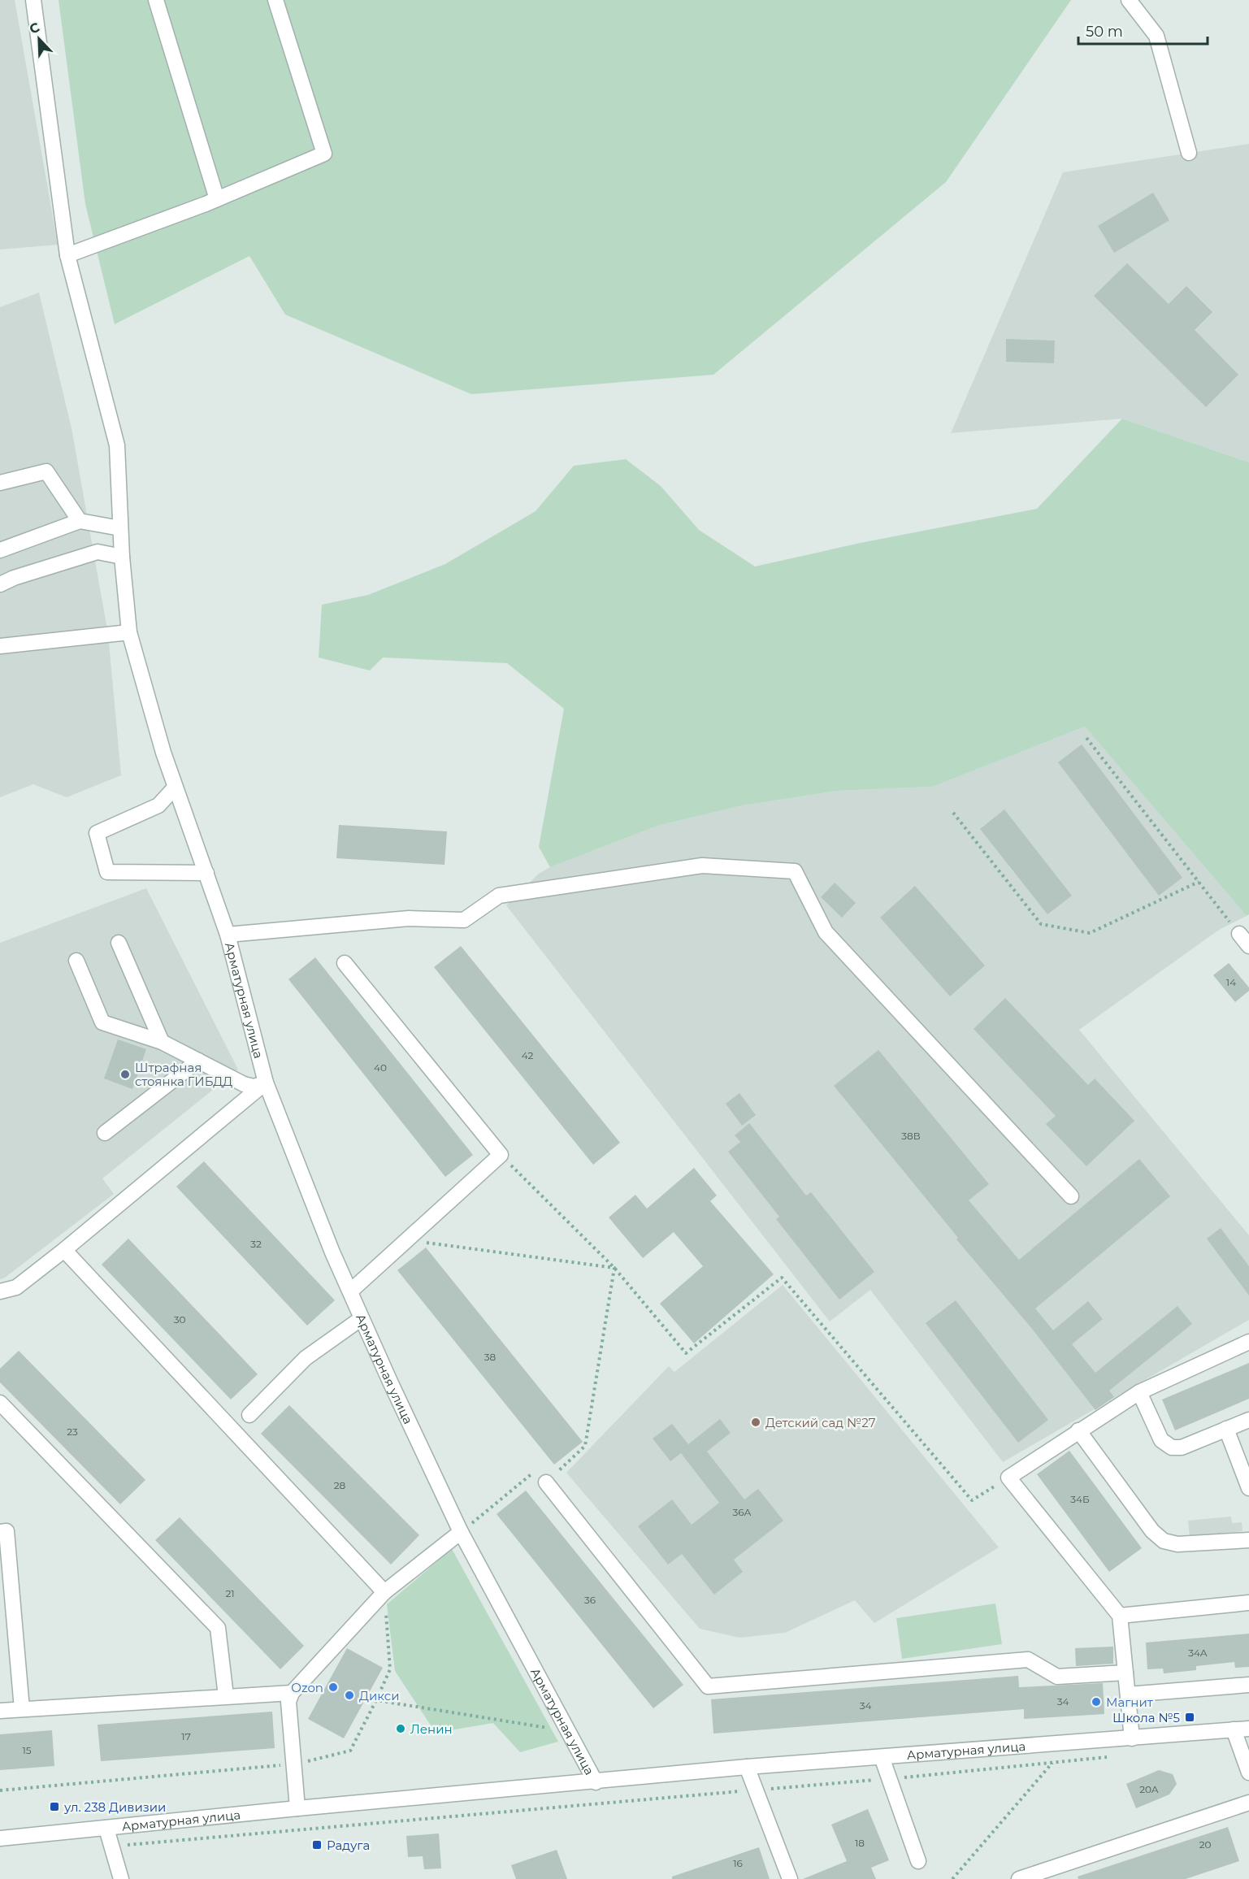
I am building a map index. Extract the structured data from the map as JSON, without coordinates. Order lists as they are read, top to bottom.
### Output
{
  "streets": {
    "street": ["Арматурная улица"]
  },
  "places": {
    "other": [
      "Штрафная стоянка ГИБДД",
      "Детский сад №27",
      "Ozon",
      "Дикси",
      "Магнит",
      "Ленин"
    ],
    "transit": ["Школа №5", "ул. 238 Дивизии", "Радуга"]
  },
  "house_numbers": [
    "14",
    "42",
    "40",
    "38В",
    "32",
    "30",
    "38",
    "23",
    "28",
    "34Б",
    "36А",
    "21",
    "36",
    "34А",
    "34",
    "34",
    "17",
    "15",
    "20А",
    "18",
    "20",
    "16"
  ],
  "scale_bar": "50 m",
  "north": "top left"
}
